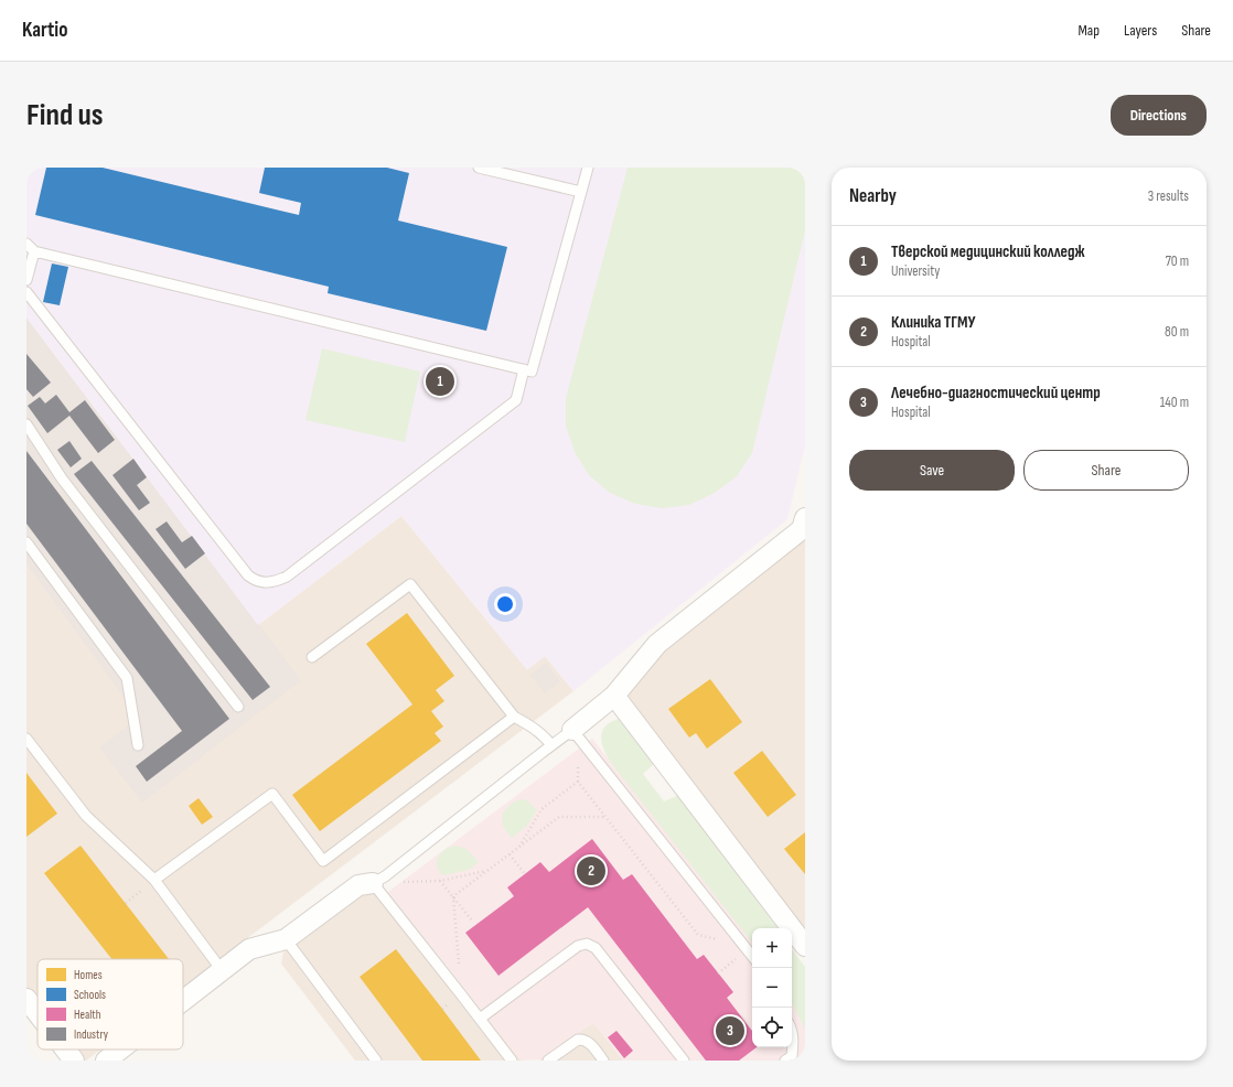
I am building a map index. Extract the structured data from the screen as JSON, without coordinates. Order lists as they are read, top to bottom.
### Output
{
  "legend": [
    "Homes",
    "Schools",
    "Health",
    "Industry"
  ],
  "page": {
    "header": "Kartio",
    "nav": ["Map", "Layers", "Share"],
    "buttons": [
      "Directions",
      ["Save", "Share"]
    ],
    "title": "Find us",
    "heading": ["Nearby", "3 results"],
    "list": [
      {
        "mark": "1",
        "name": "Тверской медицинский колледж",
        "note": "University",
        "value": "70 m"
      },
      {
        "mark": "2",
        "name": "Клиника ТГМУ",
        "note": "Hospital",
        "value": "80 m"
      },
      {
        "mark": "3",
        "name": "Лечебно-диагностический центр",
        "note": "Hospital",
        "value": "140 m"
      }
    ],
    "pins": ["1", "2", "3"],
    "map_buttons": ["+", "−"]
  }
}
